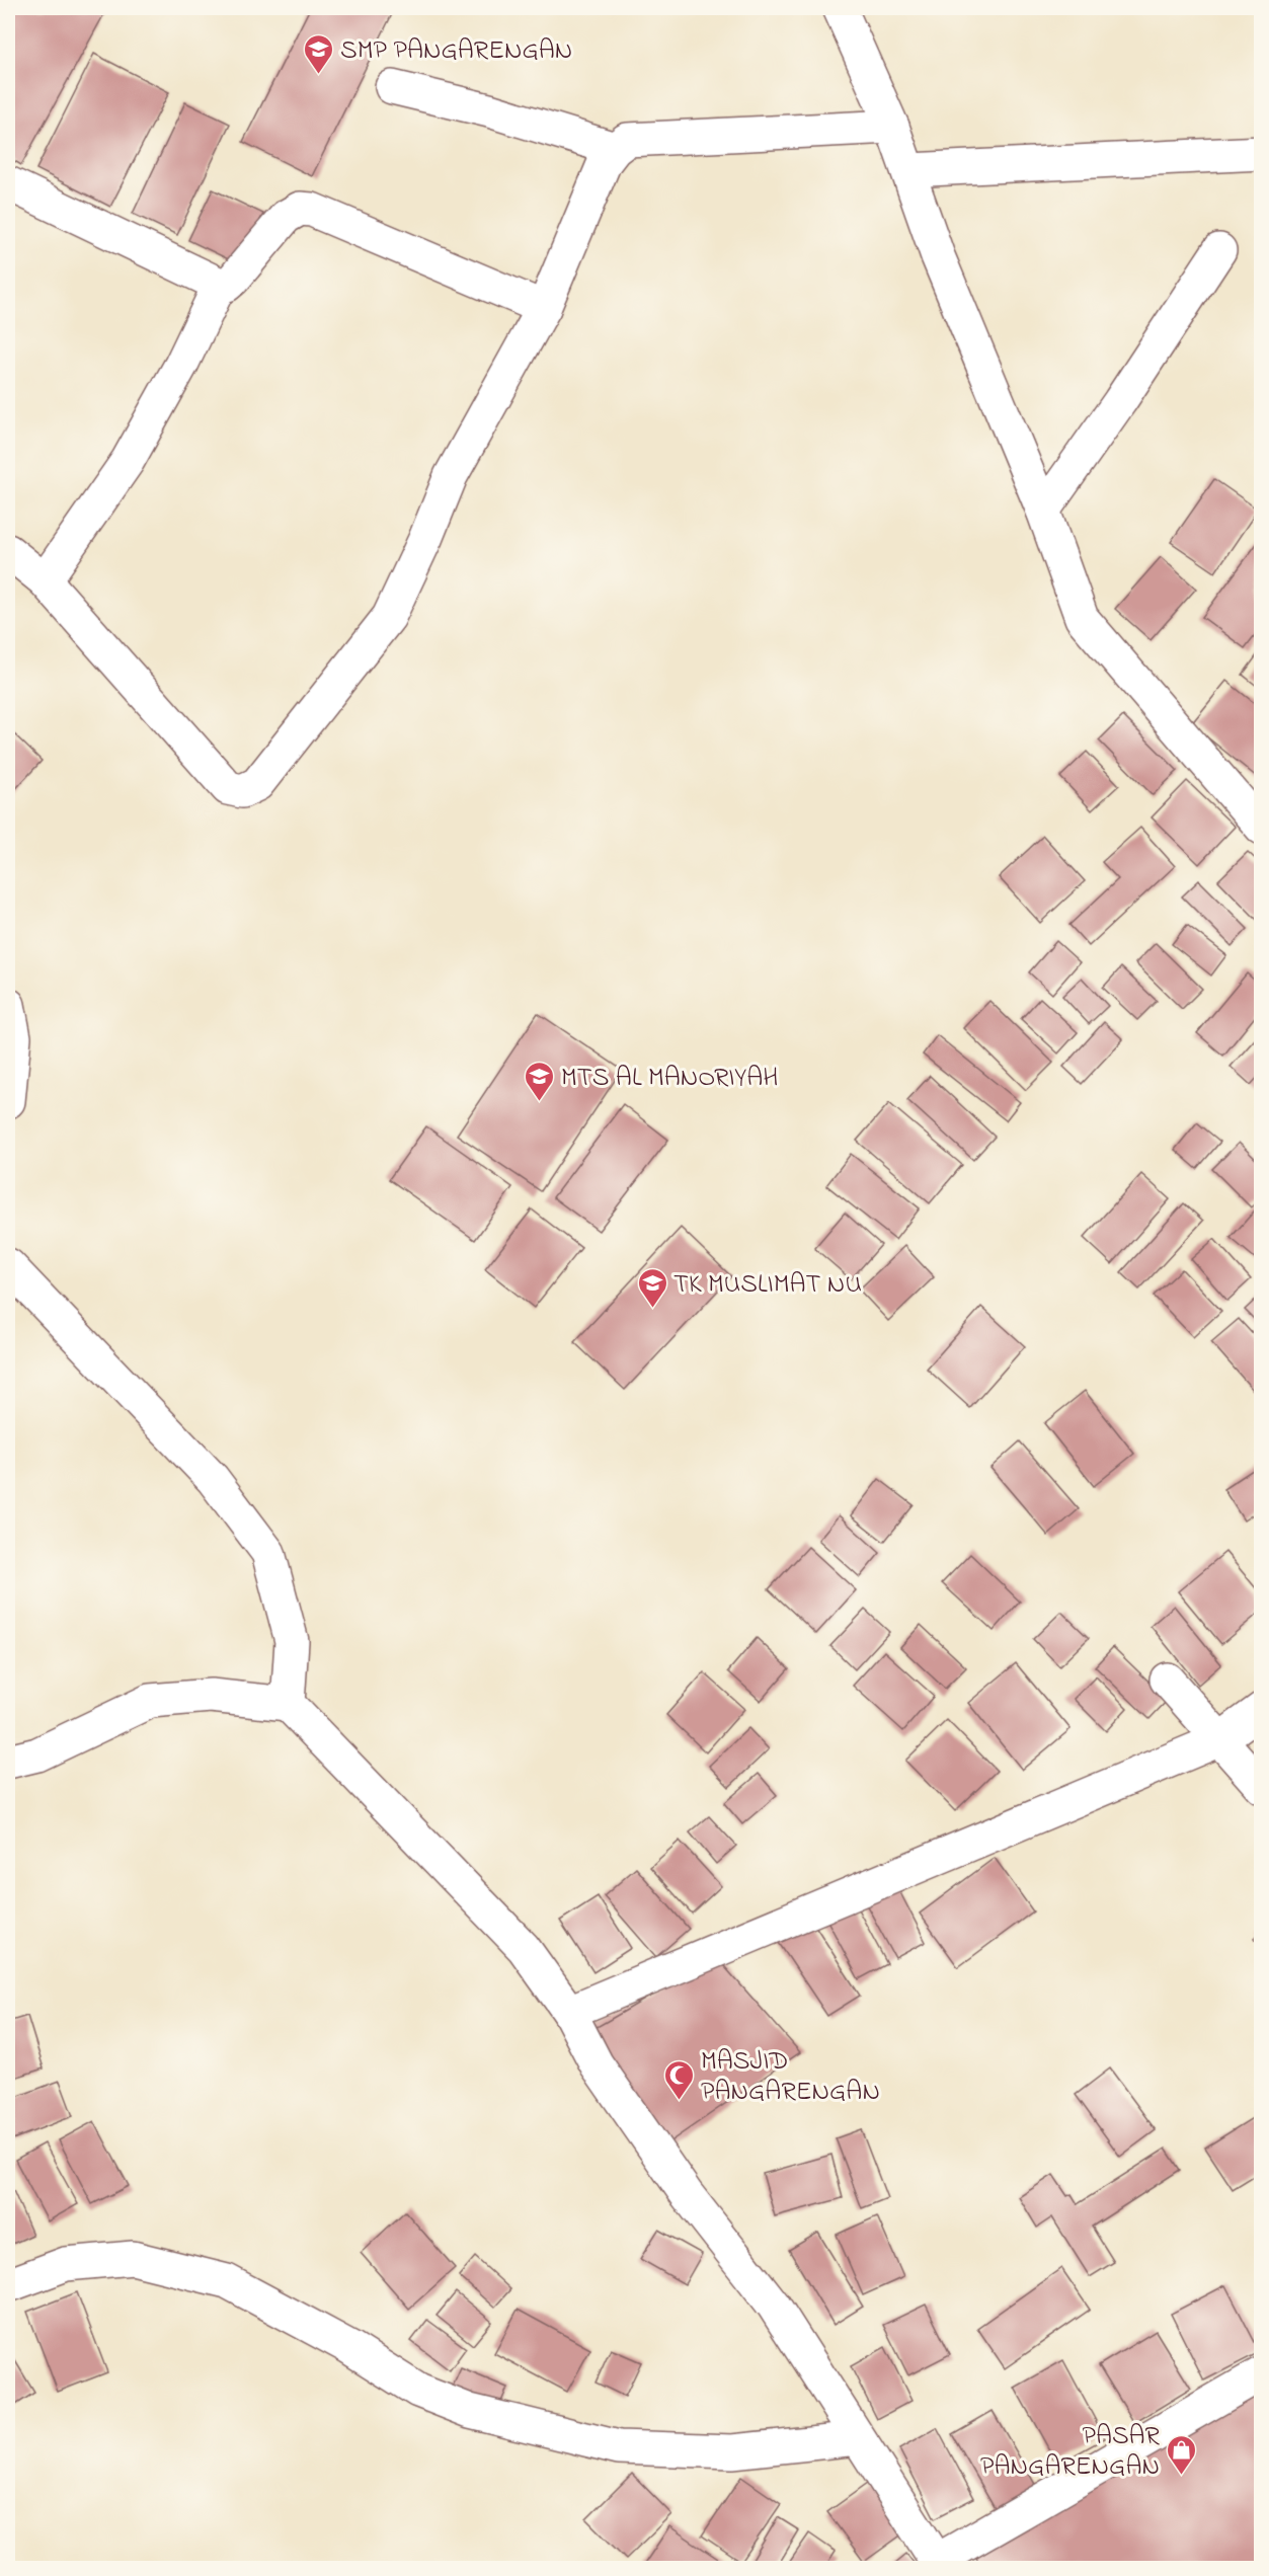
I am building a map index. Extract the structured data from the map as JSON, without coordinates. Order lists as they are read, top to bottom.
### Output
{
  "places": {
    "school or university": ["SMP PANGARENGAN", "MTS AL MANORIYAH", "TK MUSLIMAT NU"],
    "mosque": ["MASJID PANGARENGAN"],
    "shop": ["PASAR PANGARENGAN"]
  }
}
